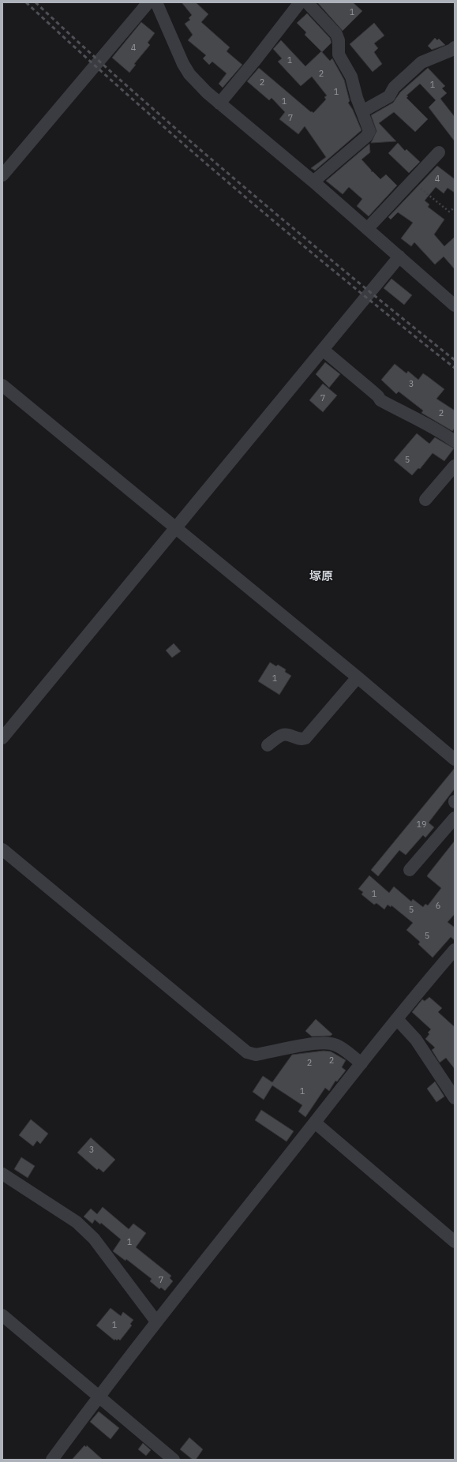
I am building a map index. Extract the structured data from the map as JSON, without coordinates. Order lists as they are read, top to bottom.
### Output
{
  "districts": ["塚原"],
  "house_numbers": [
    "1",
    "4",
    "1",
    "2",
    "2",
    "1",
    "1",
    "1",
    "7",
    "4",
    "3",
    "7",
    "2",
    "5",
    "1",
    "19",
    "1",
    "6",
    "5",
    "5",
    "2",
    "2",
    "1",
    "3",
    "1",
    "7",
    "1"
  ]
}
